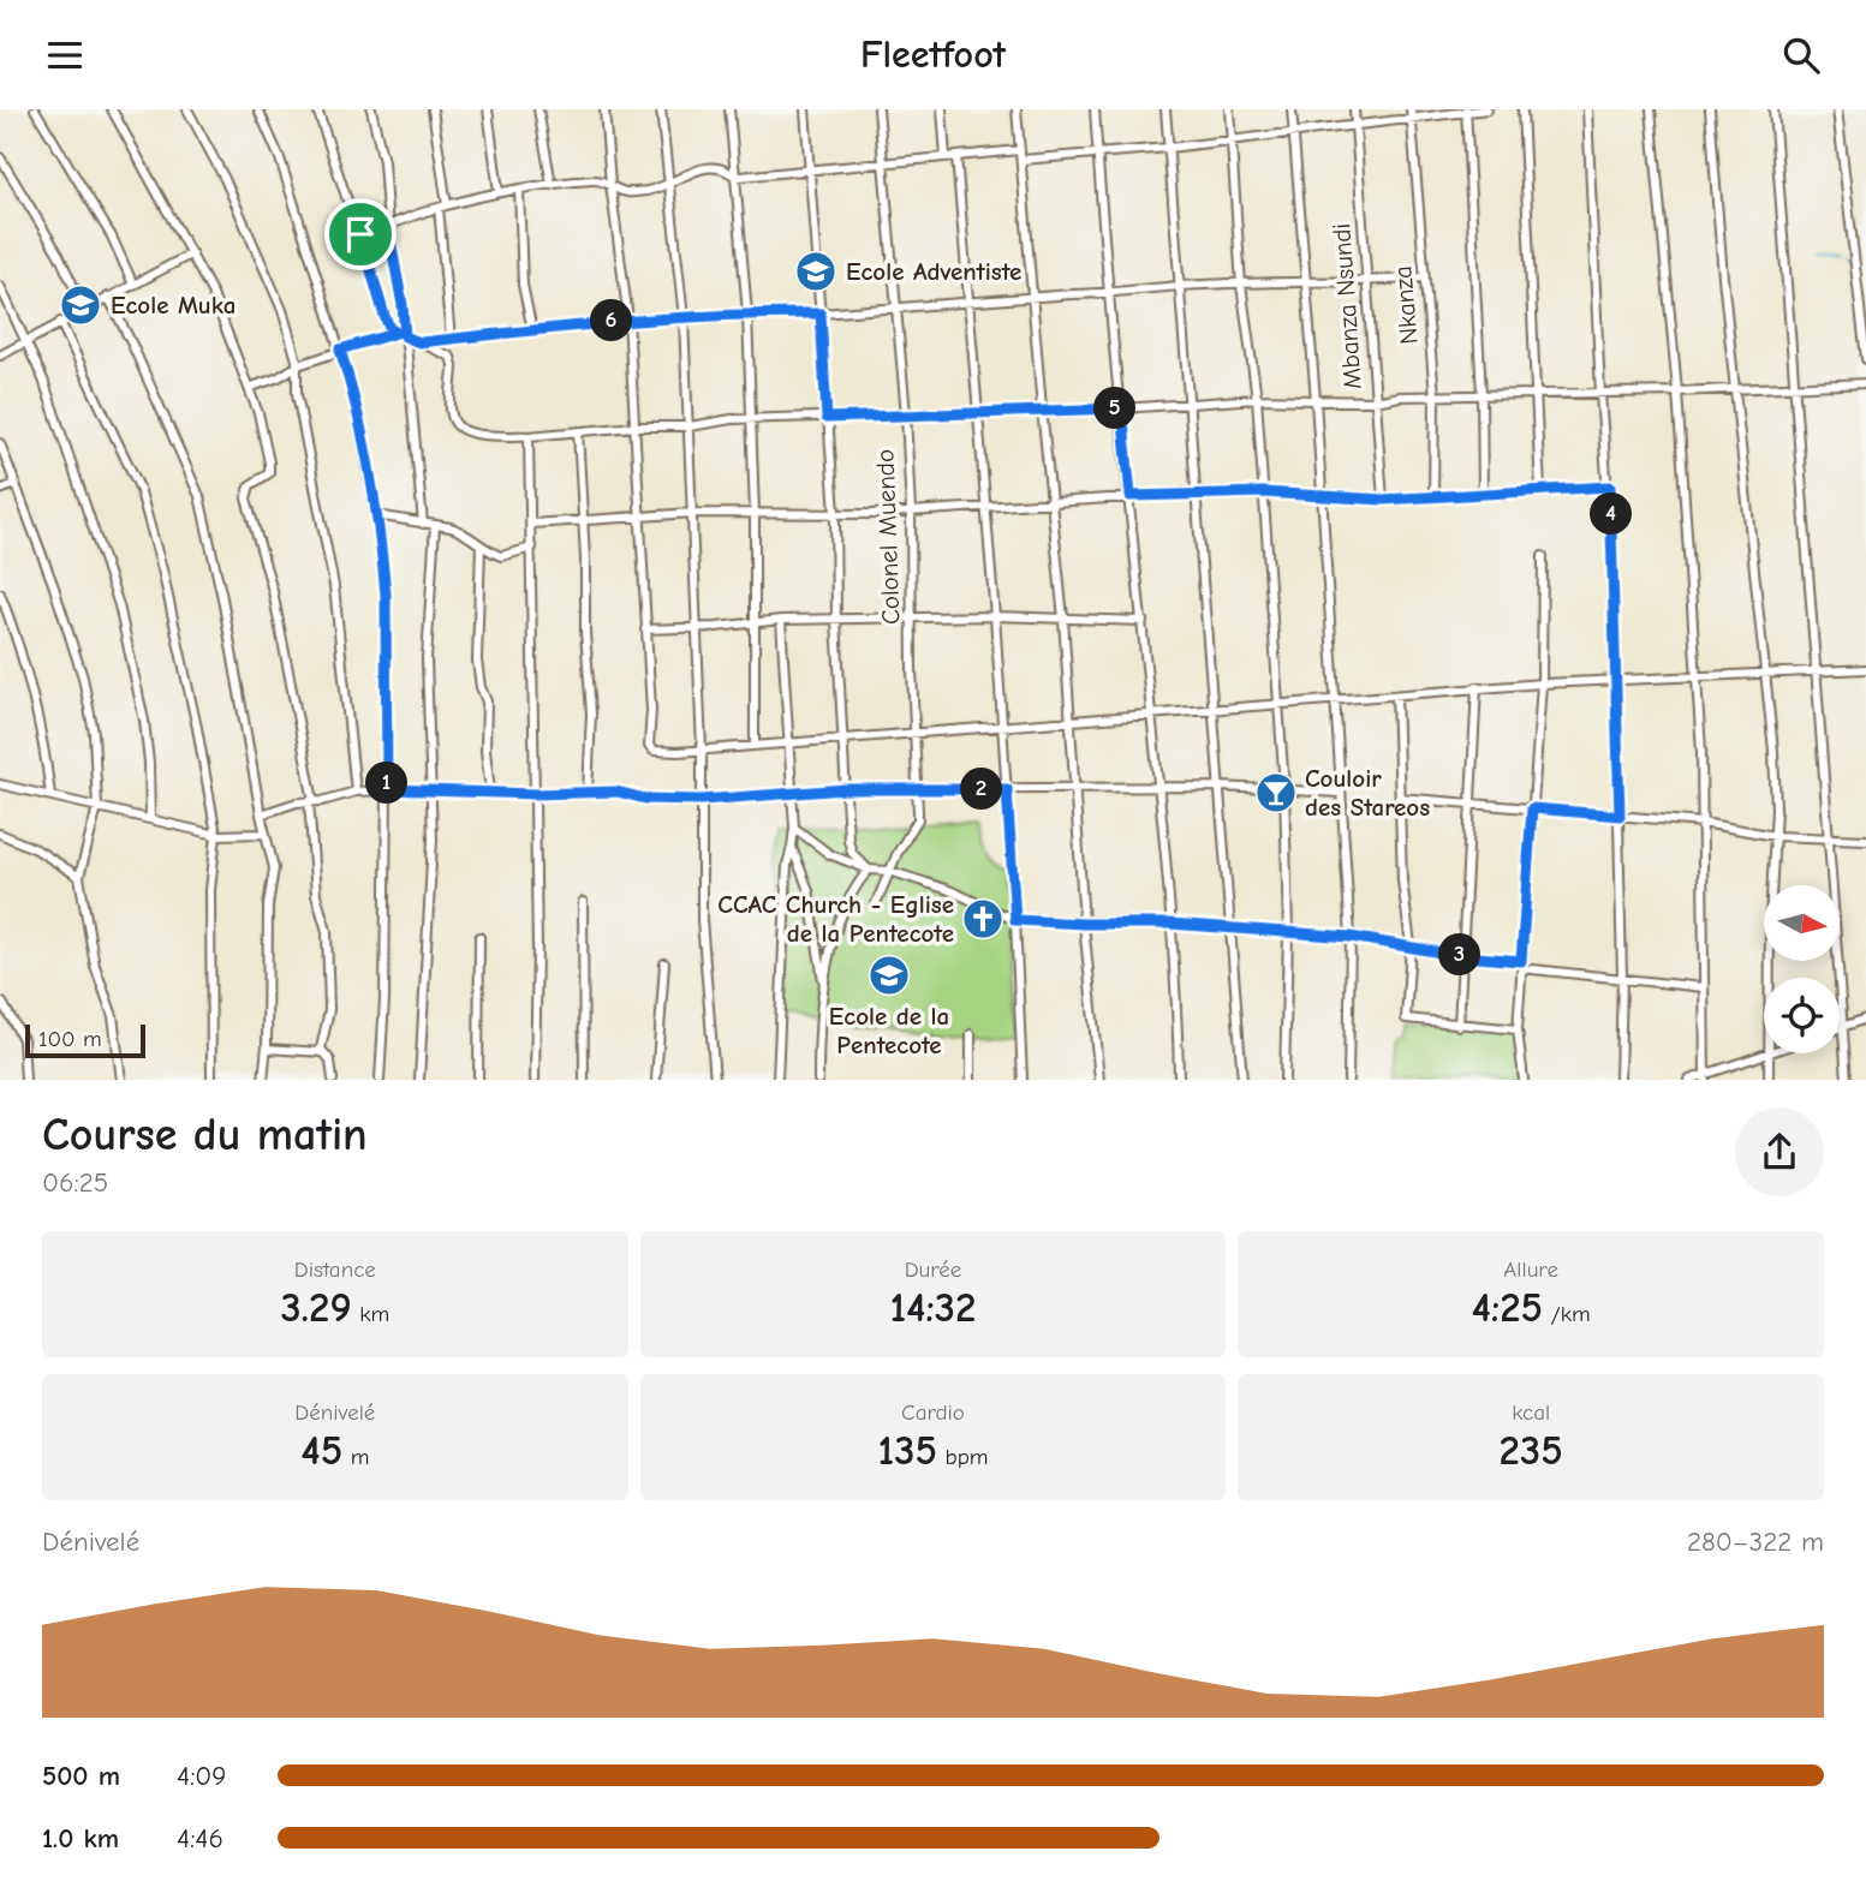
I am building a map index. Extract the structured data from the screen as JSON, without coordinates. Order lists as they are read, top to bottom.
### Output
{
  "streets": {
    "street": ["Nkanza", "Mbanza Nsundi", "Colonel Muendo"]
  },
  "places": {
    "school or university": ["Ecole Adventiste", "Ecole Muka", "Ecole de la Pentecote"],
    "bar": ["Couloir des Stareos"],
    "church": ["CCAC Church - Eglise de la Pentecote"]
  },
  "scale_bar": "100 m",
  "north": "right",
  "page": {
    "header": "Fleetfoot",
    "pins": [
      "6",
      "5",
      "4",
      "1",
      "2",
      "3"
    ],
    "scale": "100 m",
    "heading": ["Course du matin", "06:25"],
    "stats": [
      ["Distance", "3.29 km"],
      ["Durée", "14:32"],
      ["Allure", "4:25 /km"],
      ["Dénivelé", "45 m"],
      ["Cardio", "135 bpm"],
      ["kcal", "235"]
    ],
    "chart": ["Dénivelé", "280–322 m"],
    "list": [
      {
        "name": "500 m",
        "note": "4:09"
      },
      {
        "name": "1.0 km",
        "note": "4:46"
      }
    ]
  }
}
